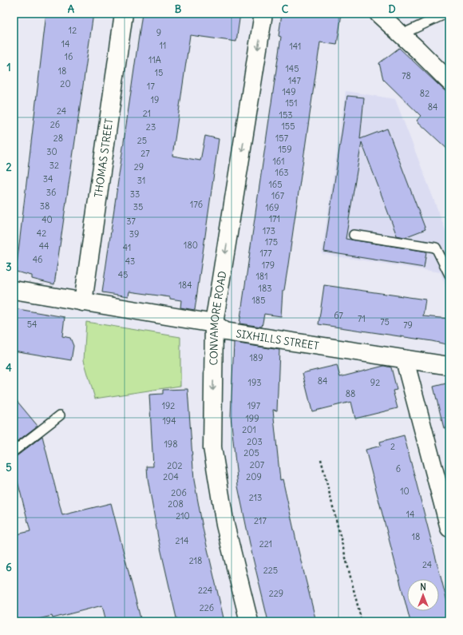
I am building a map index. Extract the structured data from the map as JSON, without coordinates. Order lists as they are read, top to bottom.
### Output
{
  "streets": {
    "street": ["THOMAS STREET", "CONVAMORE ROAD", "SIXHILLS STREET"]
  },
  "crossings": [
    ["THOMAS STREET", "SIXHILLS STREET"],
    ["CONVAMORE ROAD", "SIXHILLS STREET"]
  ],
  "one_way": ["CONVAMORE ROAD"],
  "house_numbers": [
    "12",
    "9",
    "14",
    "11",
    "141",
    "16",
    "11A",
    "145",
    "18",
    "15",
    "78",
    "147",
    "20",
    "17",
    "149",
    "82",
    "19",
    "151",
    "84",
    "24",
    "21",
    "153",
    "26",
    "155",
    "23",
    "28",
    "157",
    "25",
    "159",
    "30",
    "27",
    "161",
    "32",
    "29",
    "163",
    "34",
    "31",
    "165",
    "36",
    "33",
    "167",
    "176",
    "38",
    "35",
    "169",
    "171",
    "40",
    "37",
    "173",
    "42",
    "39",
    "175",
    "180",
    "44",
    "41",
    "177",
    "46",
    "43",
    "179",
    "45",
    "181",
    "184",
    "183",
    "185",
    "67",
    "71",
    "75",
    "54",
    "79",
    "189",
    "84",
    "193",
    "92",
    "88",
    "192",
    "197",
    "199",
    "194",
    "201",
    "203",
    "198",
    "2",
    "205",
    "207",
    "202",
    "6",
    "204",
    "209",
    "10",
    "206",
    "213",
    "208",
    "14",
    "210",
    "217",
    "18",
    "214",
    "221",
    "218",
    "24",
    "225",
    "224",
    "229",
    "226"
  ],
  "north": "top",
  "grid": {
    "columns": [
      "A",
      "B",
      "C",
      "D"
    ],
    "rows": [
      "1",
      "2",
      "3",
      "4",
      "5",
      "6"
    ]
  }
}
